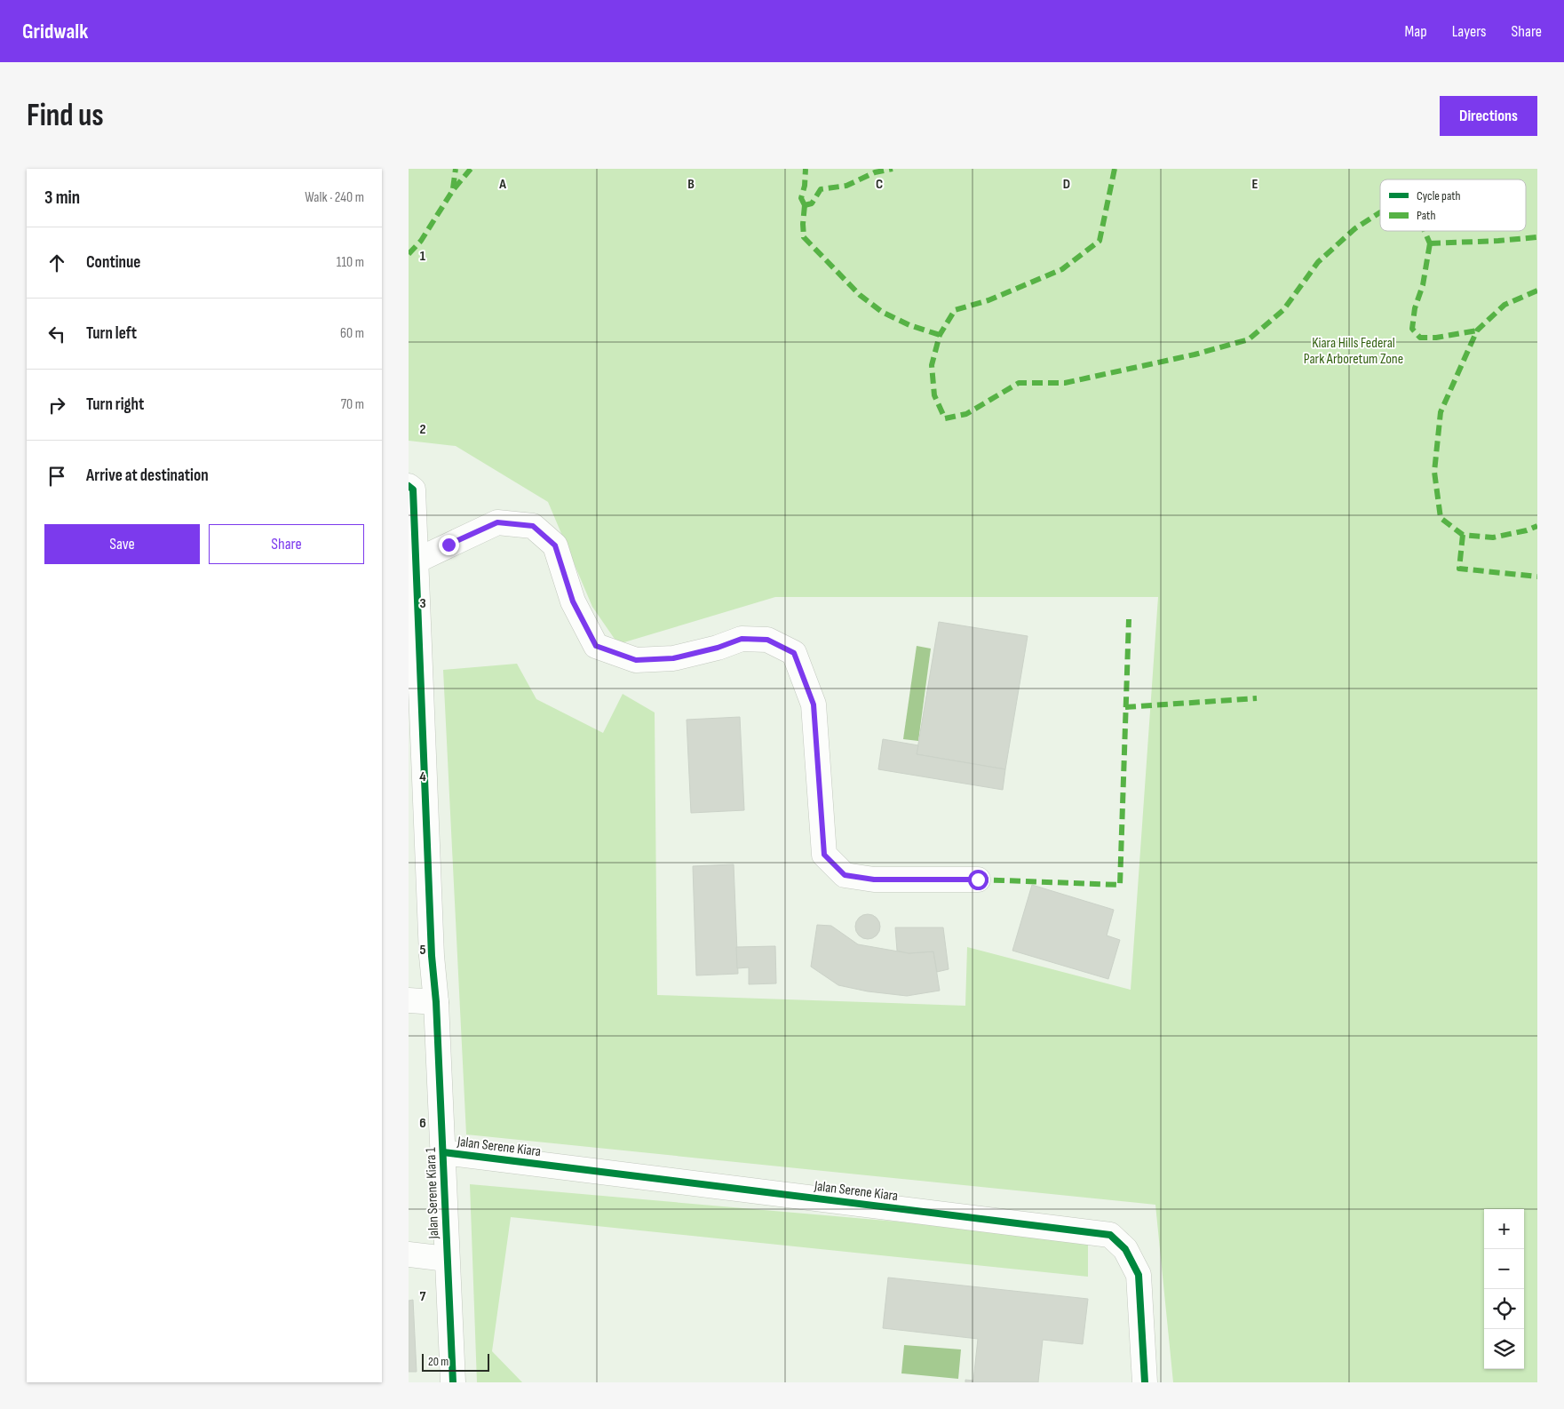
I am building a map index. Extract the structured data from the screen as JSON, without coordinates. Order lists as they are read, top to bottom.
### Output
{
  "streets": {
    "street": ["Jalan Serene Kiara", "Jalan Serene Kiara 1"]
  },
  "crossings": [
    ["Jalan Serene Kiara", "Jalan Serene Kiara 1"]
  ],
  "parks": ["Kiara Hills Federal Park Arboretum Zone"],
  "legend": ["Cycle path", "Path"],
  "scale_bar": "20 m",
  "page": {
    "header": "Gridwalk",
    "nav": ["Map", "Layers", "Share"],
    "buttons": [
      "Directions",
      ["Save", "Share"]
    ],
    "title": "Find us",
    "heading": ["3 min", "Walk · 240 m"],
    "list": [
      ["Continue", "110 m"],
      ["Turn left", "60 m"],
      ["Turn right", "70 m"],
      "Arrive at destination"
    ],
    "map_buttons": ["+", "−"],
    "scale": "20 m"
  },
  "grid": {
    "columns": [
      "A",
      "B",
      "C",
      "D",
      "E"
    ],
    "rows": [
      "1",
      "2",
      "3",
      "4",
      "5",
      "6",
      "7"
    ]
  }
}
